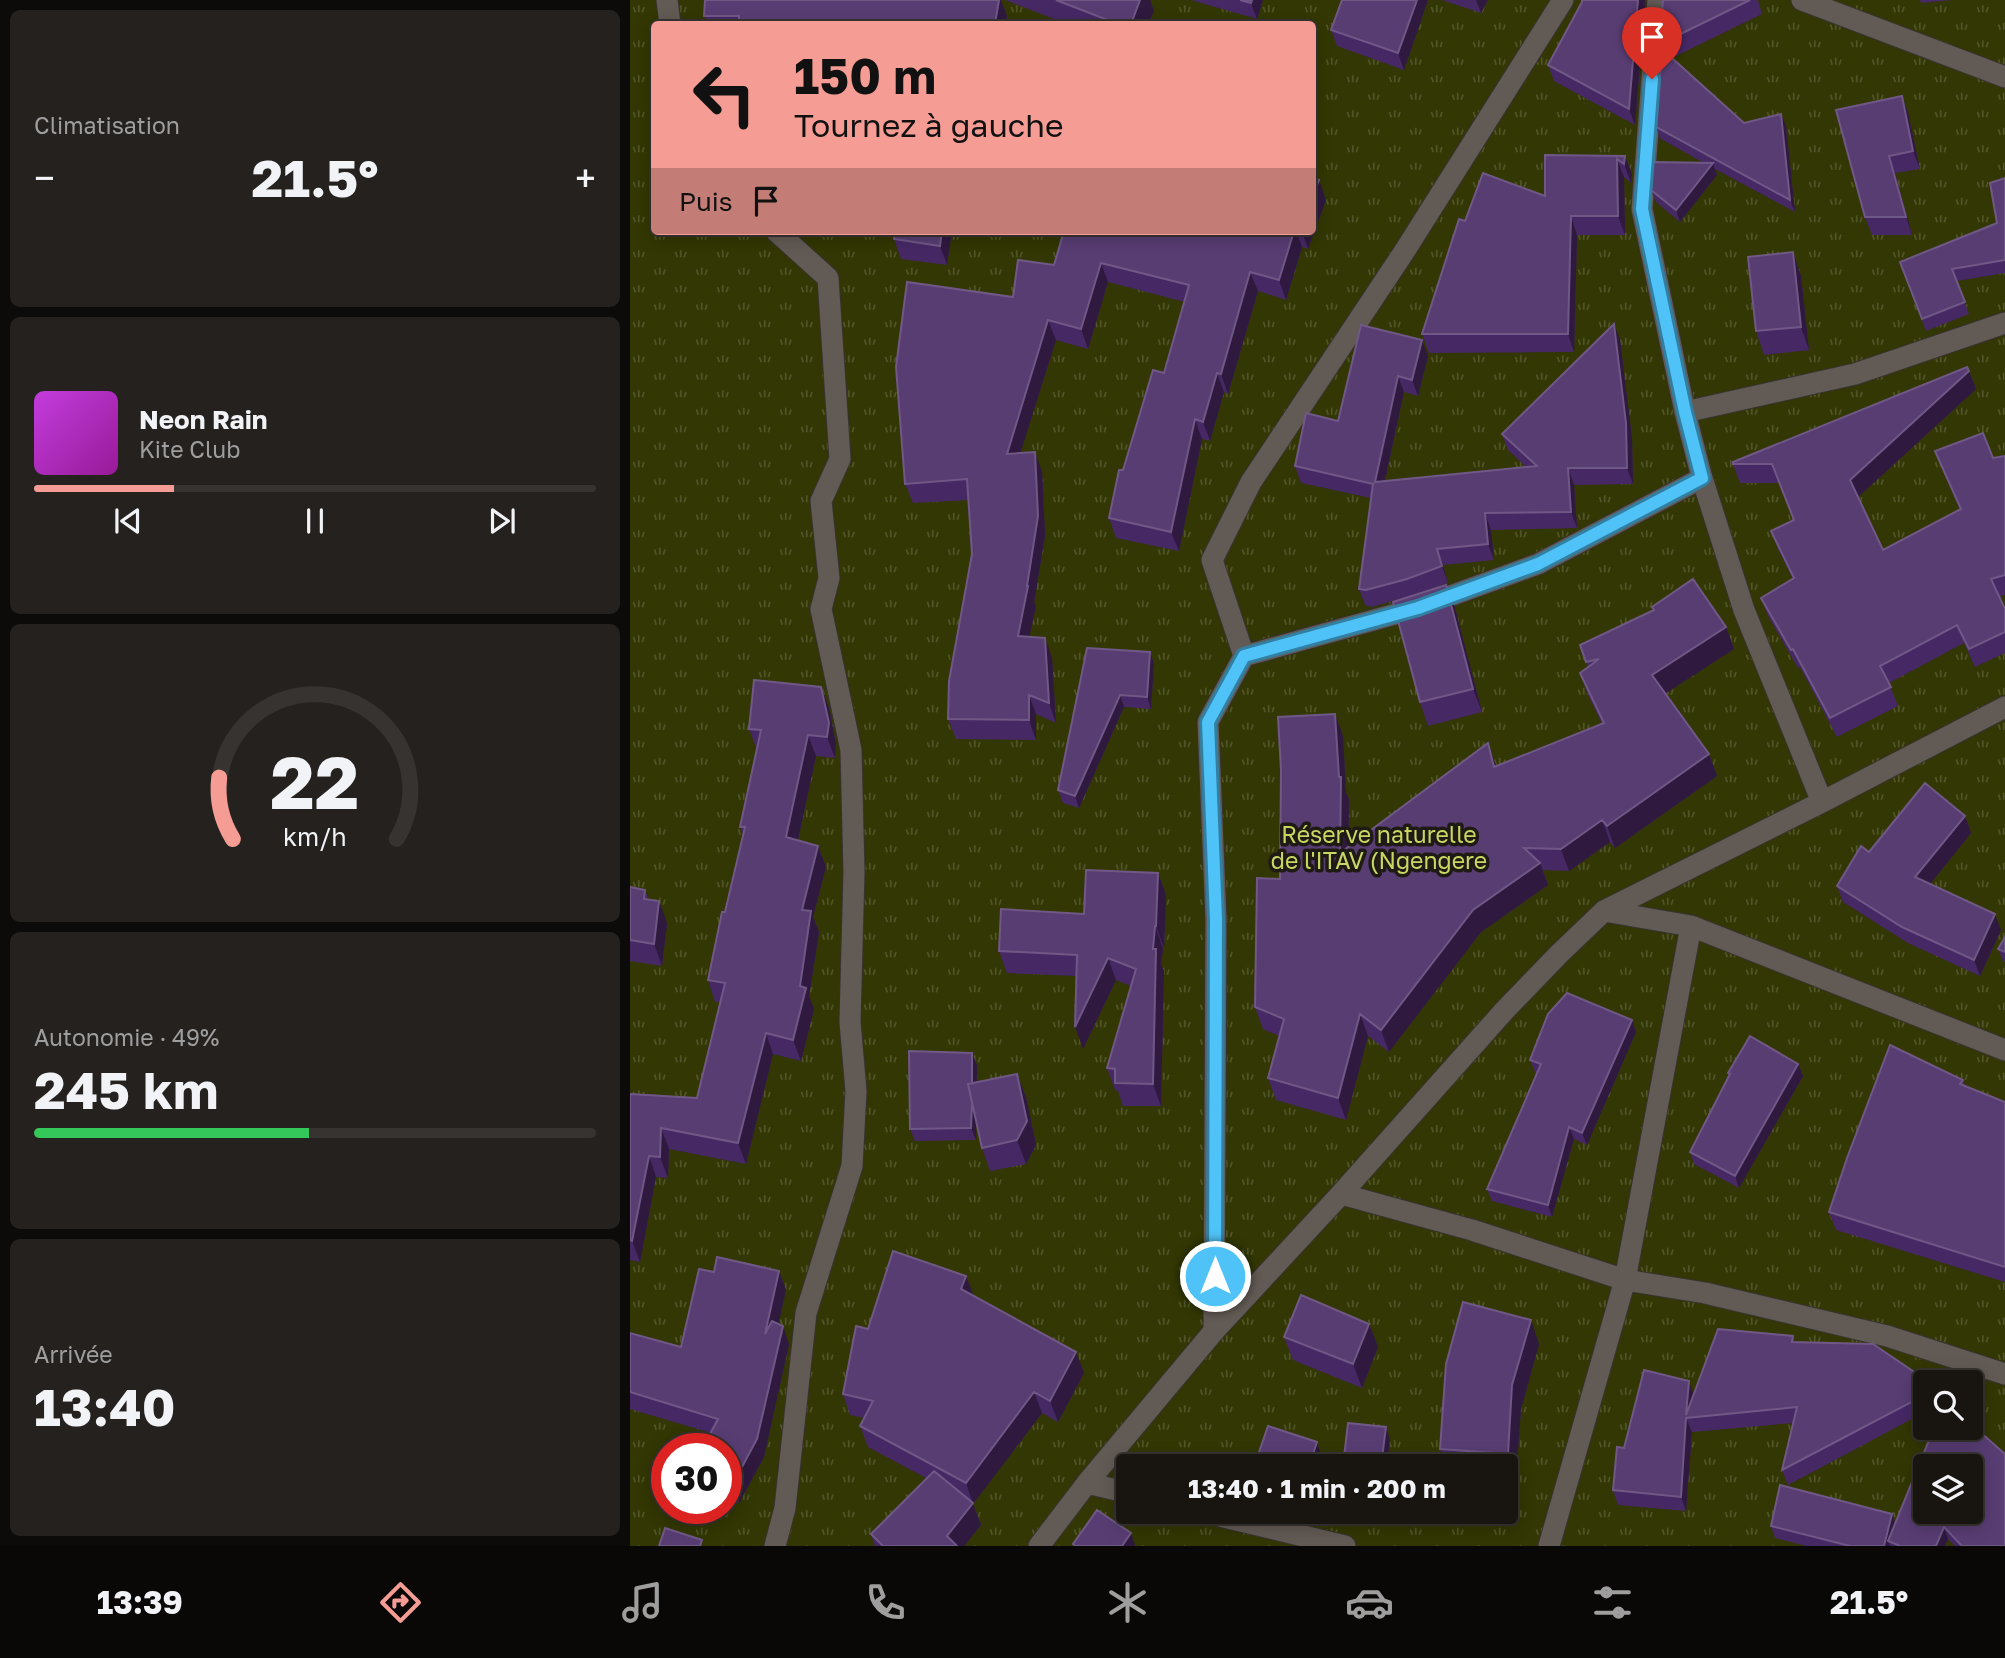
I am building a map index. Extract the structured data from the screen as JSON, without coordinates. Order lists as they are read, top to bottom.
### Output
{
  "parks": ["Réserve naturelle de l'ITAV (Ngengere"],
  "page": {
    "tile": [
      "Climatisation",
      ["Autonomie · 49%", "245 km"],
      ["Arrivée", "13:40"]
    ],
    "turn": ["150 m", "Tournez à gauche"],
    "heat": ["−", "21.5°", "+"],
    "then": "Puis",
    "song": ["Neon Rain", "Kite Club"],
    "limit": "30",
    "trip": "13:40 · 1 min · 200 m",
    "tabs": ["13:39", "21.5°"],
    "gauge": ["22", "km/h"]
  }
}
